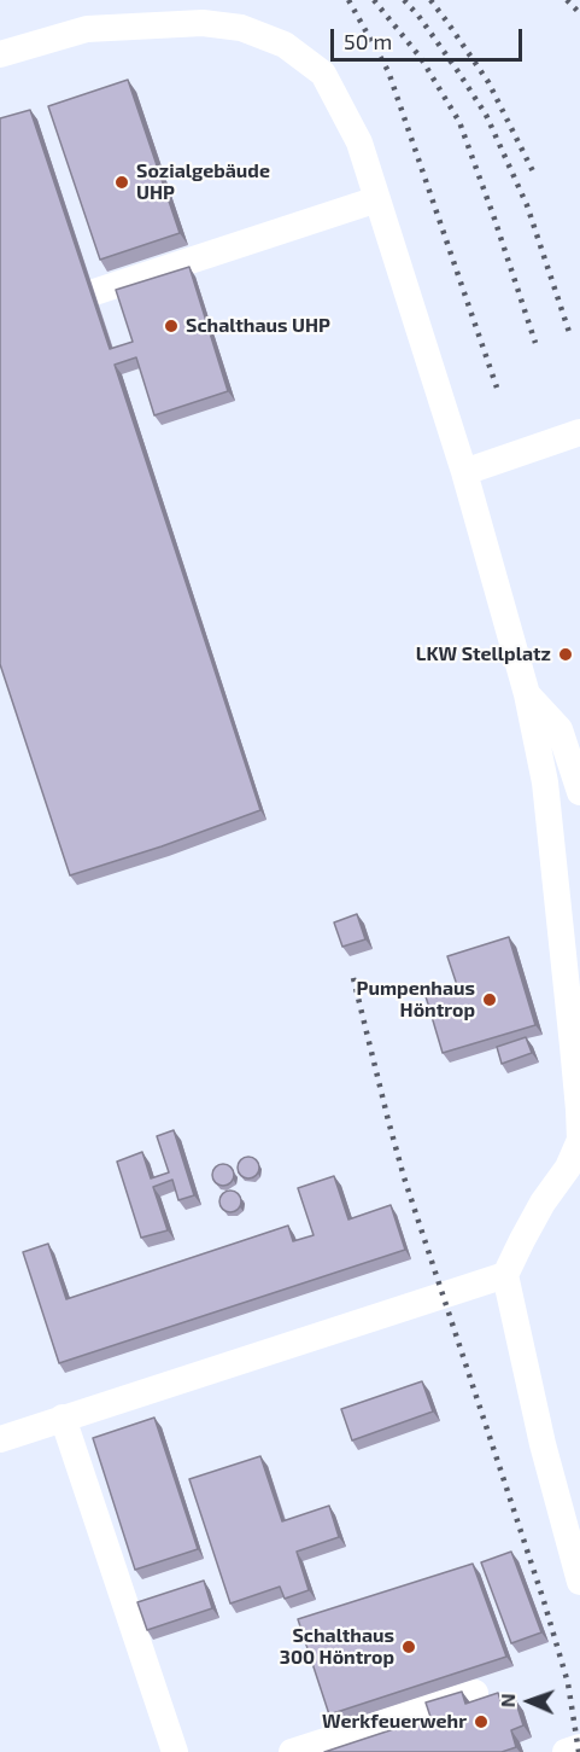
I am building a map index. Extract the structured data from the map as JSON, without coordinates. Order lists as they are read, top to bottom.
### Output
{
  "places": [
    "Sozialgebäude UHP",
    "Schalthaus UHP",
    "LKW Stellplatz",
    "Pumpenhaus Höntrop",
    "Schalthaus 300 Höntrop",
    "Werkfeuerwehr"
  ],
  "scale_bar": "50 m",
  "north": "left"
}
